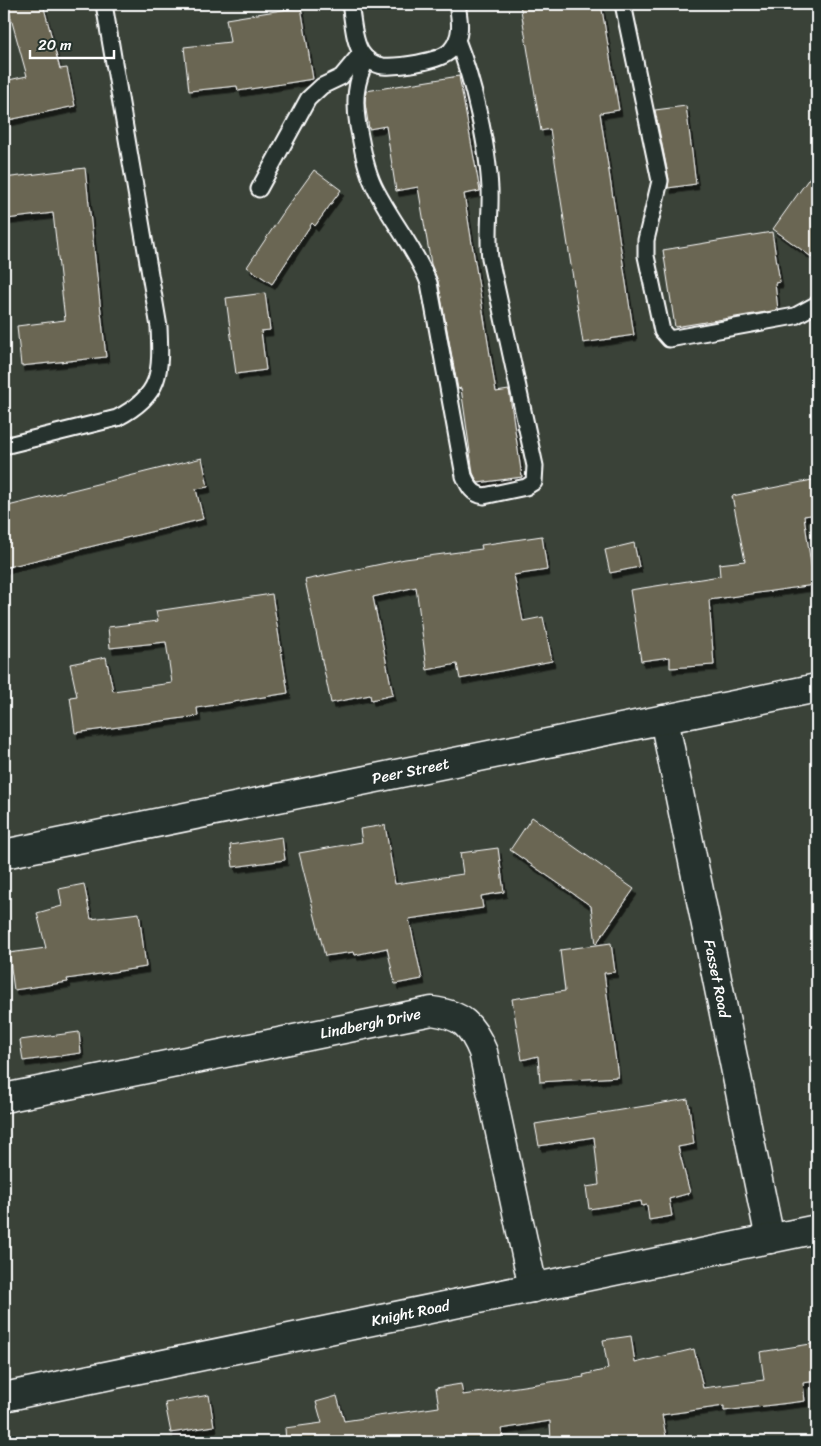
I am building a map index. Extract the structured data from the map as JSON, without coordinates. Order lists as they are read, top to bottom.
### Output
{
  "streets": {
    "street": [
      "Peer Street",
      "Fasset Road",
      "Lindbergh Drive",
      "Knight Road"
    ]
  },
  "crossings": [
    ["Peer Street", "Fasset Road"],
    ["Fasset Road", "Knight Road"],
    ["Lindbergh Drive", "Knight Road"]
  ],
  "scale_bar": "20 m"
}
